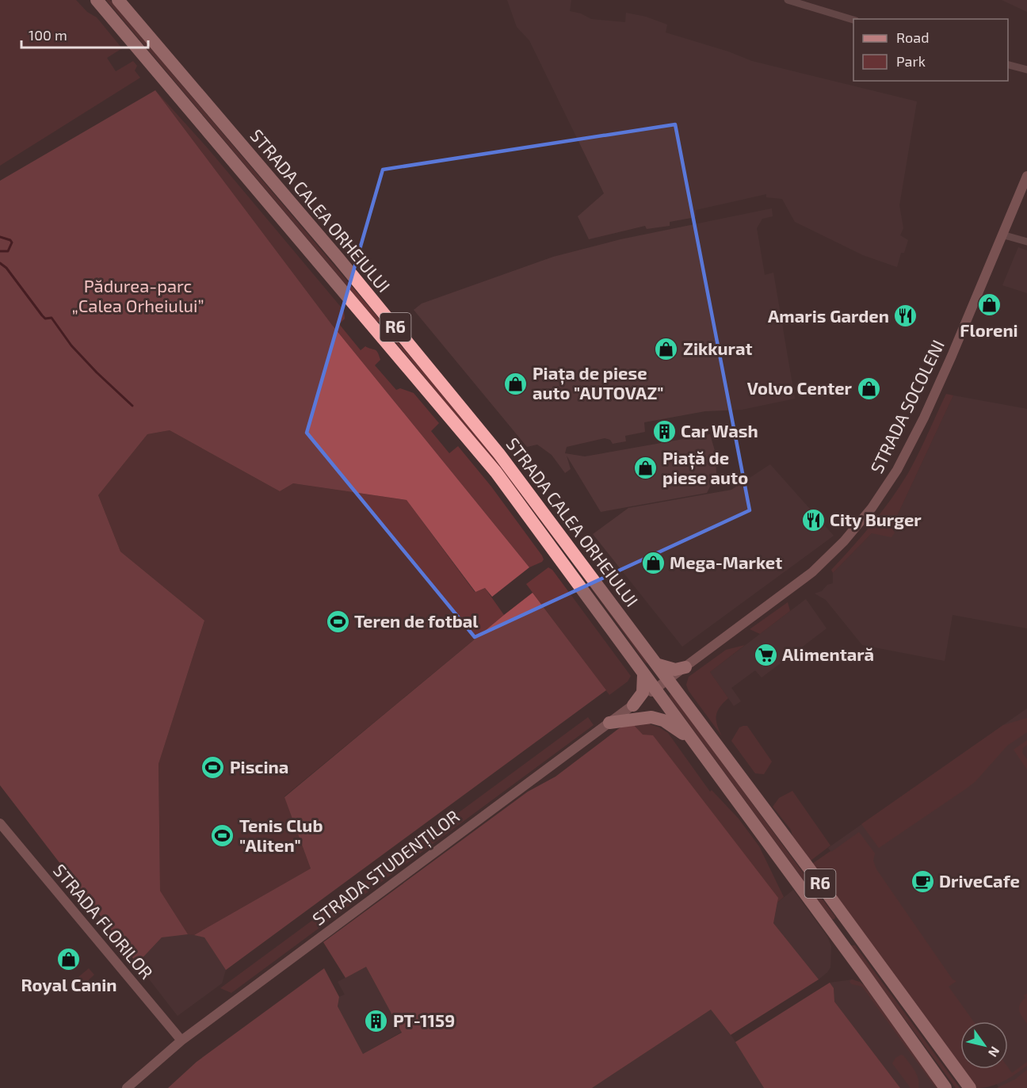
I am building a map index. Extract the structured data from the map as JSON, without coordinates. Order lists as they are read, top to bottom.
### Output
{
  "streets": {
    "highway": ["STRADA CALEA ORHEIULUI", "R6"],
    "main road": ["STRADA SOCOLENI", "STRADA STUDENȚILOR", "STRADA FLORILOR"]
  },
  "crossings": [
    ["STRADA CALEA ORHEIULUI", "STRADA SOCOLENI"],
    ["STRADA CALEA ORHEIULUI", "STRADA STUDENȚILOR"],
    ["STRADA SOCOLENI", "STRADA STUDENȚILOR"],
    ["STRADA STUDENȚILOR", "STRADA FLORILOR"]
  ],
  "parks": ["Pădurea-parc „Calea Orheiului”"],
  "places": {
    "shop": [
      "Floreni",
      "Zikkurat",
      "Piața de piese auto \"AUTOVAZ\"",
      "Volvo Center",
      "Piață de piese auto",
      "Mega-Market",
      "Royal Canin"
    ],
    "restaurant": ["Amaris Garden", "City Burger"],
    "building": ["Car Wash", "PT-1159"],
    "sports": ["Teren de fotbal", "Piscina", "Tenis Club \"Aliten\""],
    "supermarket": ["Alimentară"],
    "cafe": ["DriveCafe"]
  },
  "legend": ["Road", "Park"],
  "scale_bar": "100 m",
  "north": "bottom right"
}
